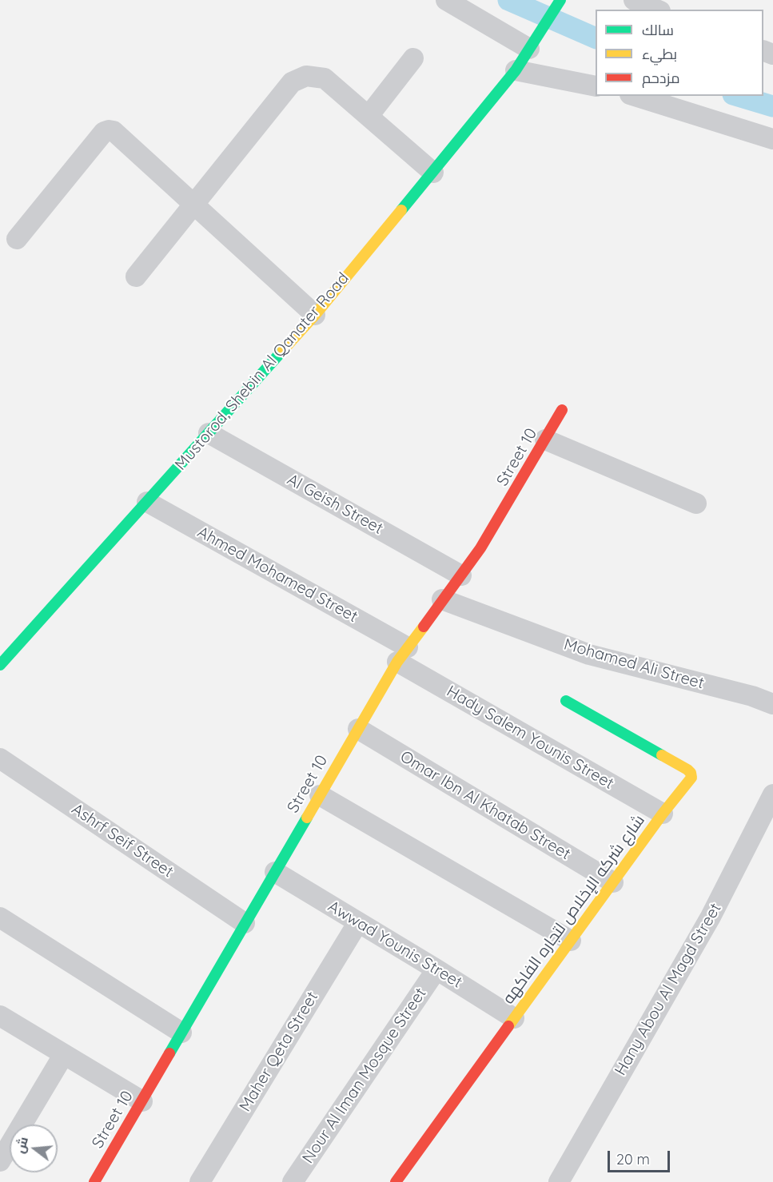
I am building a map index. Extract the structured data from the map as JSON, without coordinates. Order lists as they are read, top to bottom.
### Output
{
  "streets": {
    "street": [
      "Mustorod, Shebin Al Qanater Road",
      "Street 10",
      "Al Geish Street",
      "Ahmed Mohamed Street",
      "Mohamed Ali Street",
      "Hady Salem Younis Street",
      "Omar Ibn Al Khatab Street",
      "Ashrf Seif Street",
      "شارع شركه الإخلاص لتجاره الفاكهه",
      "Awwad Younis Street",
      "Hany Abou Al Magd Street",
      "Maher Qeta Street",
      "Nour Al Iman Mosque Street"
    ]
  },
  "crossings": [
    ["Mustorod, Shebin Al Qanater Road", "Al Geish Street"],
    ["Mustorod, Shebin Al Qanater Road", "Ahmed Mohamed Street"],
    ["Street 10", "Al Geish Street"],
    ["Street 10", "Ahmed Mohamed Street"],
    ["Street 10", "Mohamed Ali Street"],
    ["Street 10", "Hady Salem Younis Street"],
    ["Street 10", "Omar Ibn Al Khatab Street"],
    ["Street 10", "Ashrf Seif Street"],
    ["Street 10", "Awwad Younis Street"],
    ["Ahmed Mohamed Street", "Hady Salem Younis Street"],
    ["Hady Salem Younis Street", "شارع شركه الإخلاص لتجاره الفاكهه"],
    ["Omar Ibn Al Khatab Street", "شارع شركه الإخلاص لتجاره الفاكهه"],
    ["شارع شركه الإخلاص لتجاره الفاكهه", "Awwad Younis Street"],
    ["Awwad Younis Street", "Maher Qeta Street"],
    ["Awwad Younis Street", "Nour Al Iman Mosque Street"]
  ],
  "legend": ["سالك", "بطيء", "مزدحم"],
  "scale_bar": "20 m",
  "north": "left"
}
